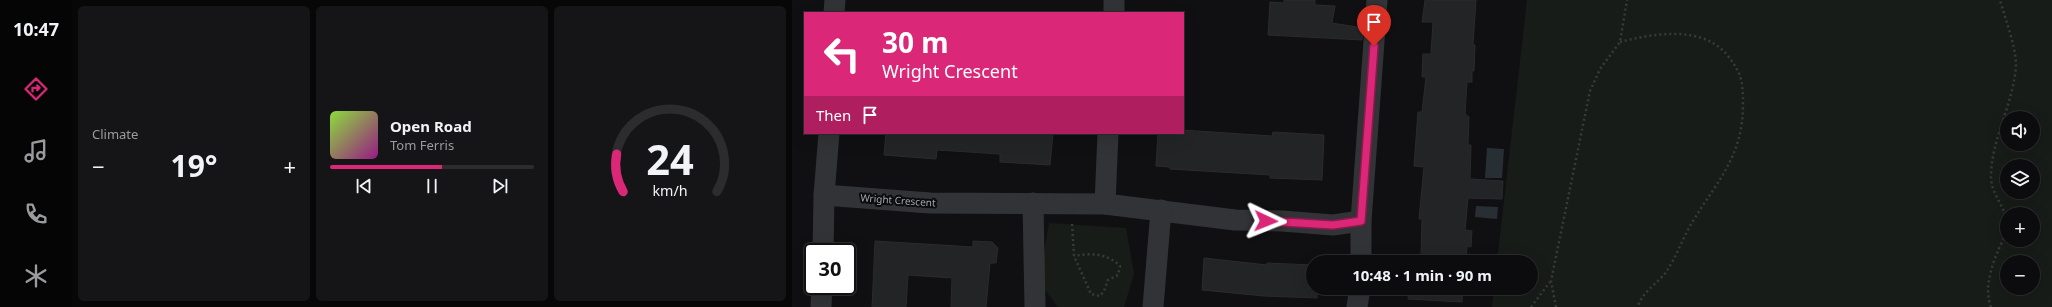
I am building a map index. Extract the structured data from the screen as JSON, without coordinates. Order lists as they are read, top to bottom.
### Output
{
  "streets": {
    "street": ["Wright Crescent"]
  },
  "page": {
    "tabs": "10:47",
    "tile": "Climate",
    "turn": ["30 m", "Wright Crescent"],
    "then": "Then",
    "song": ["Open Road", "Tom Ferris"],
    "map_buttons": ["+", "−"],
    "heat": ["−", "19°", "+"],
    "limit": "30",
    "trip": "10:48 · 1 min · 90 m",
    "gauge": ["24", "km/h"]
  }
}
